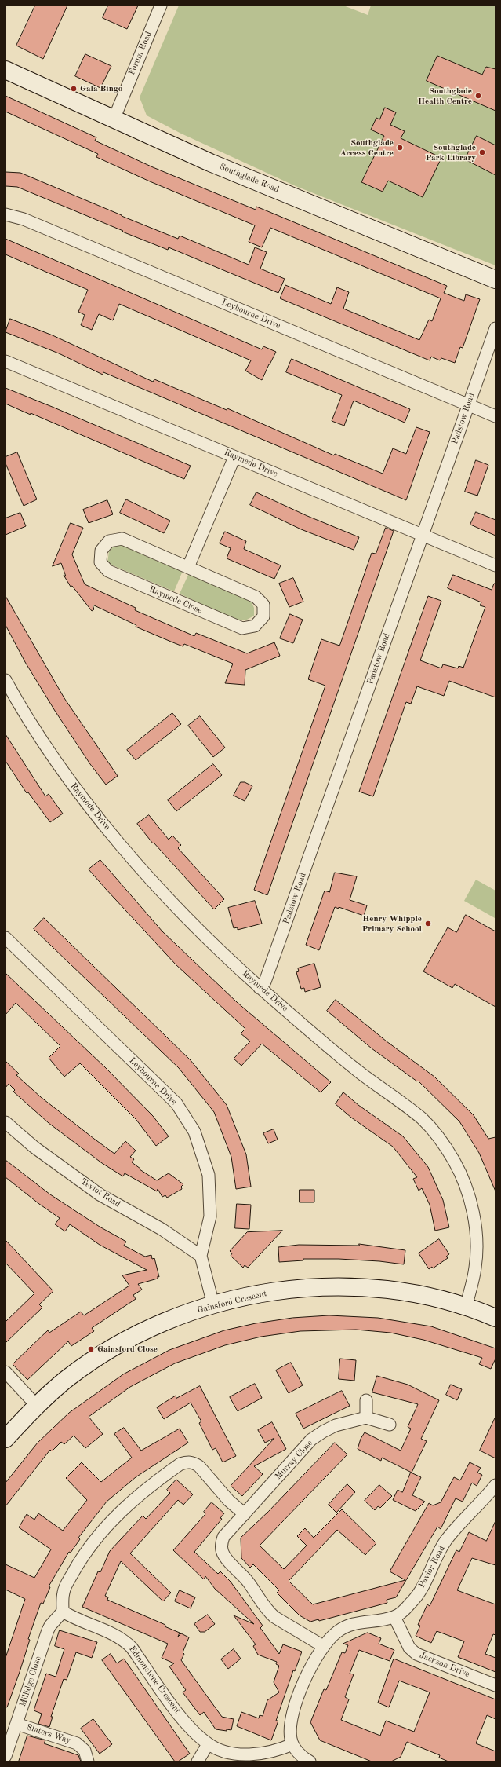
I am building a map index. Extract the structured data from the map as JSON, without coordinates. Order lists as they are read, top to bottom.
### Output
{
  "streets": {
    "street": [
      "Forum Road",
      "Southglade Road",
      "Leybourne Drive",
      "Padstow Road",
      "Raymede Drive",
      "Raymede Close",
      "Teviot Road",
      "Gainsford Crescent",
      "Murray Close",
      "Pavior Road",
      "Jackson Drive",
      "Edmonstone Crescent",
      "Millidge Close",
      "Slaters Way"
    ]
  },
  "crossings": [
    ["Forum Road", "Southglade Road"],
    ["Leybourne Drive", "Padstow Road"],
    ["Leybourne Drive", "Teviot Road"],
    ["Leybourne Drive", "Gainsford Crescent"],
    ["Padstow Road", "Raymede Drive"],
    ["Raymede Drive", "Gainsford Crescent"],
    ["Pavior Road", "Jackson Drive"],
    ["Pavior Road", "Edmonstone Crescent"],
    ["Edmonstone Crescent", "Millidge Close"],
    ["Millidge Close", "Slaters Way"]
  ],
  "places": [
    "Gala Bingo",
    "Southglade Health Centre",
    "Southglade Access Centre",
    "Southglade Park Library",
    "Henry Whipple Primary School",
    "Gainsford Close"
  ]
}
